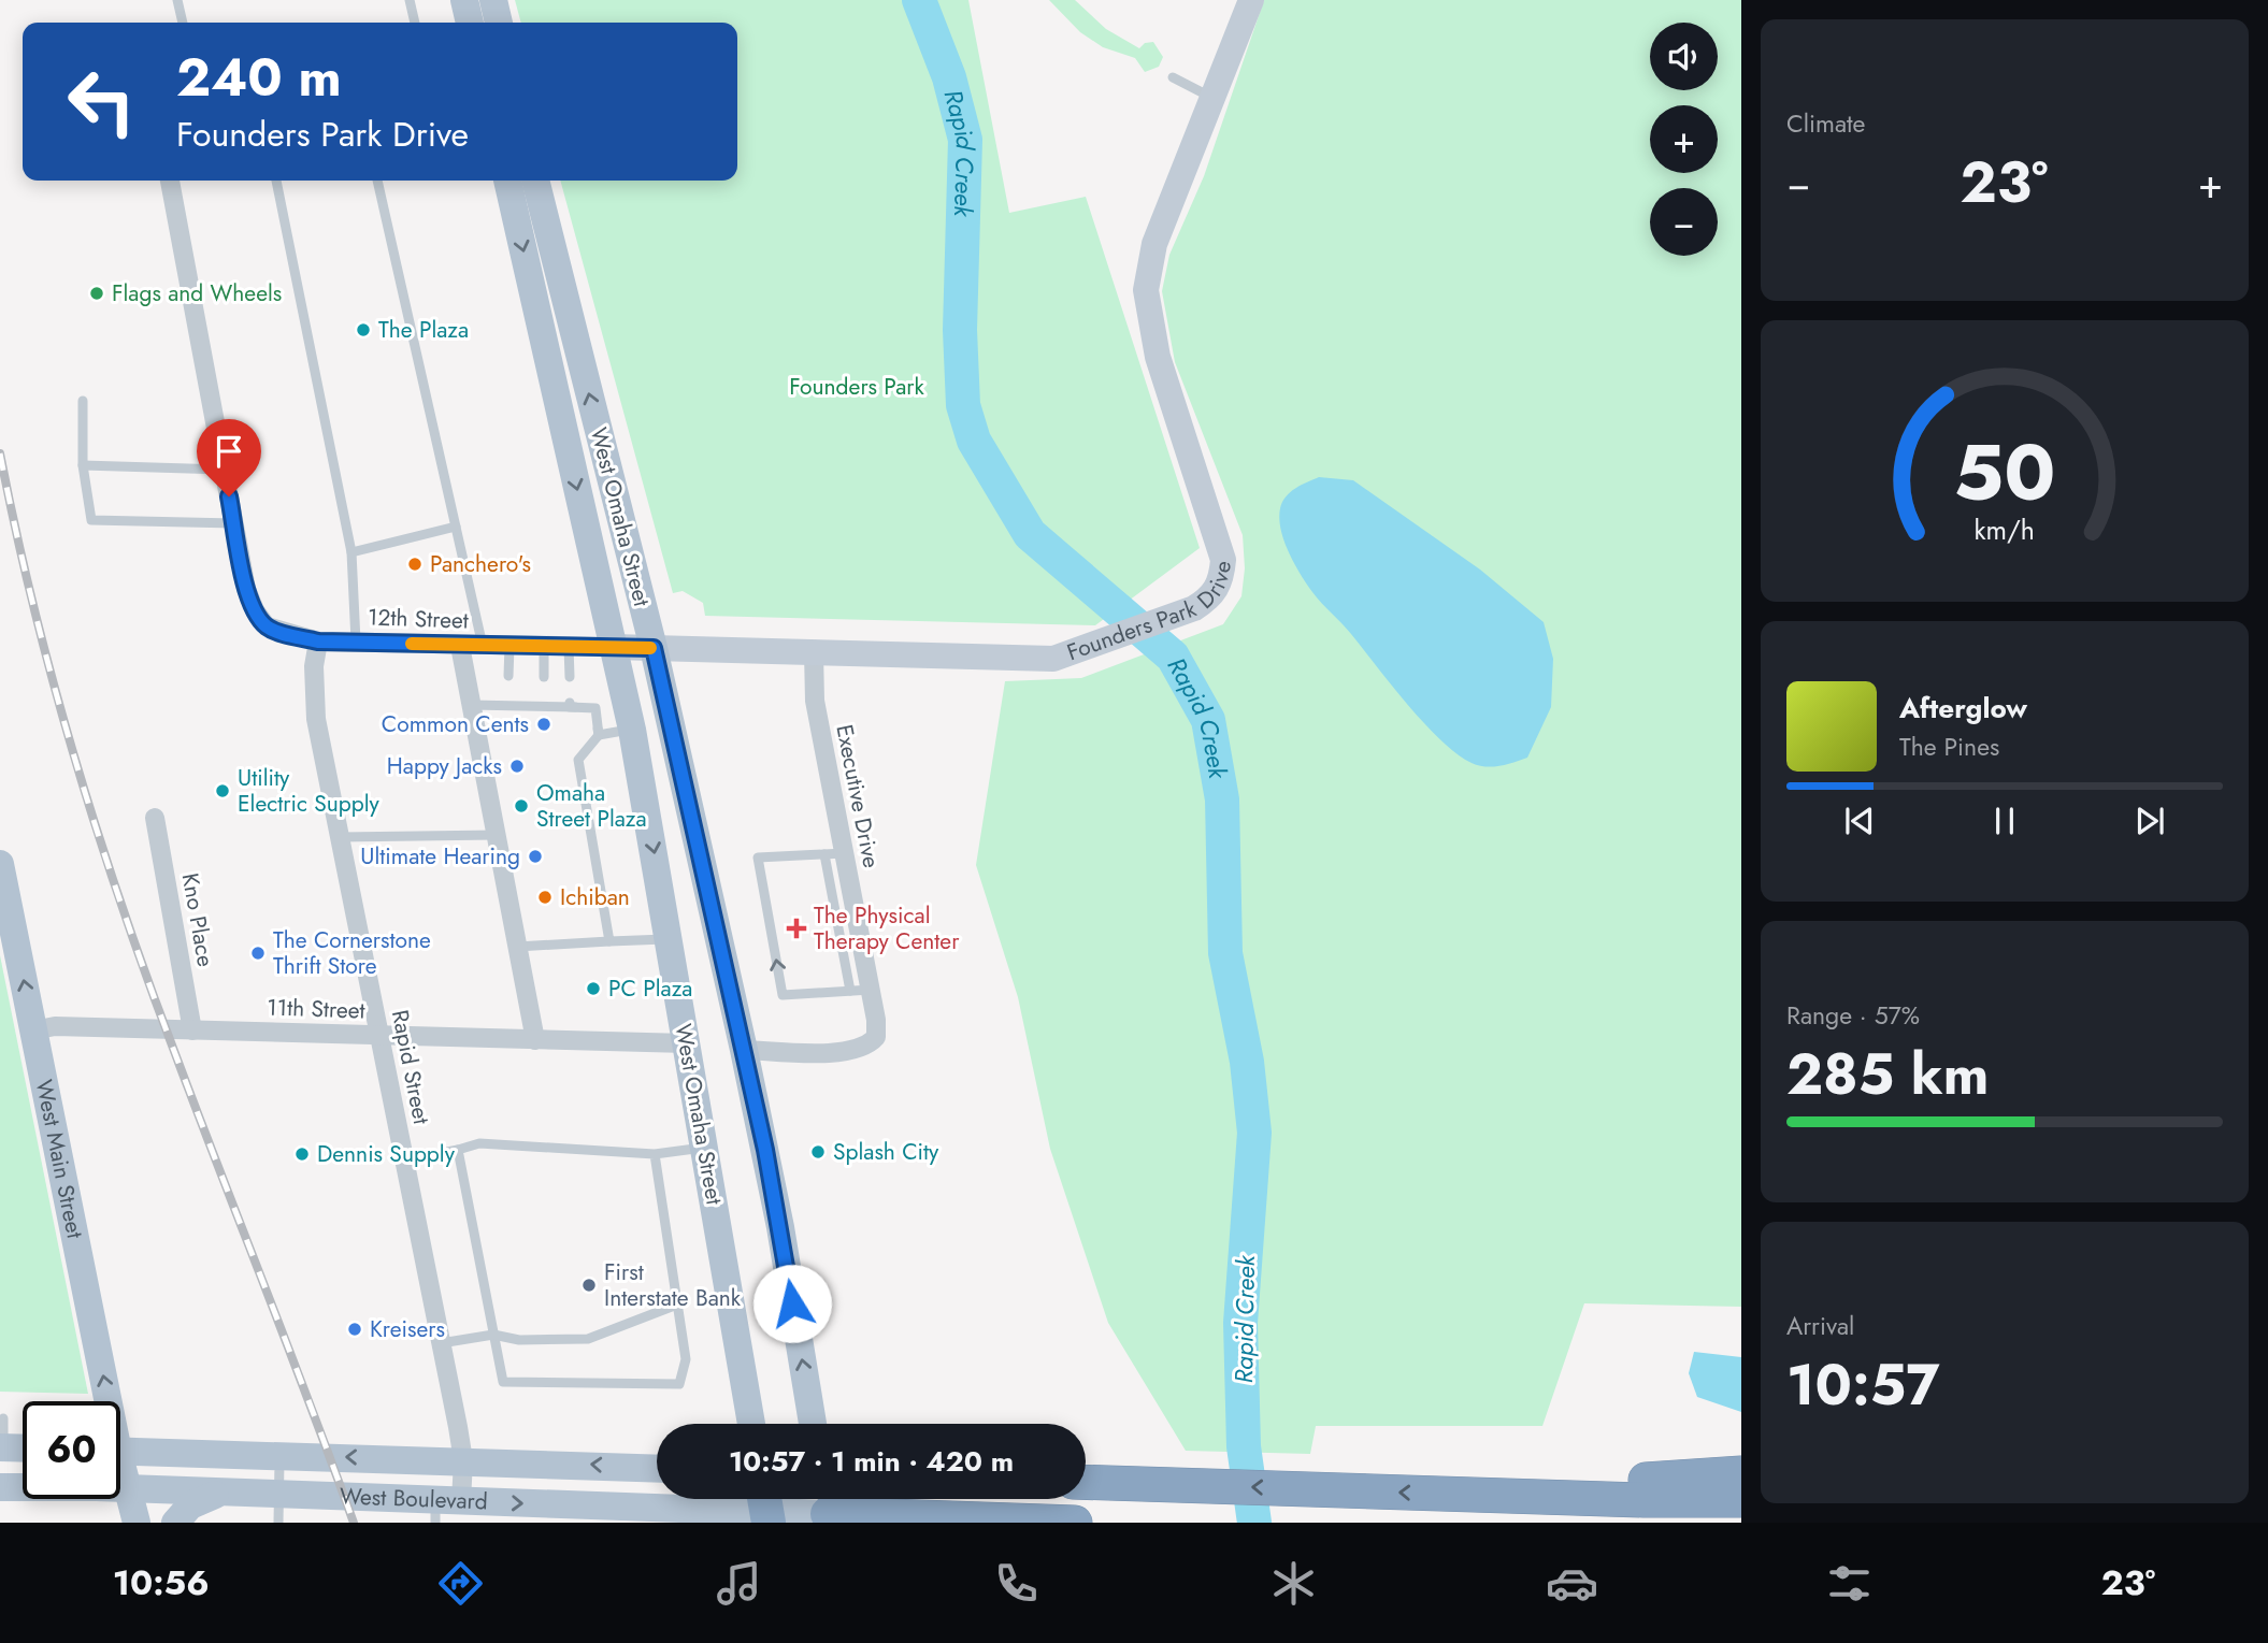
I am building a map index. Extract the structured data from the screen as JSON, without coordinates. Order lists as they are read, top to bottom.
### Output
{
  "streets": {
    "main road": [
      "West Omaha Street",
      "Founders Park Drive",
      "West Main Street",
      "West Boulevard"
    ],
    "street": [
      "12th Street",
      "Executive Drive",
      "Kno Place",
      "11th Street",
      "Rapid Street"
    ]
  },
  "crossings": [
    ["West Omaha Street", "Founders Park Drive"],
    ["West Omaha Street", "12th Street"],
    ["West Omaha Street", "Executive Drive"],
    ["West Omaha Street", "11th Street"],
    ["Founders Park Drive", "12th Street"],
    ["Founders Park Drive", "Executive Drive"],
    ["12th Street", "Rapid Street"],
    ["Kno Place", "11th Street"],
    ["11th Street", "Rapid Street"],
    ["11th Street", "West Main Street"],
    ["Rapid Street", "West Boulevard"],
    ["West Main Street", "West Boulevard"]
  ],
  "one_way": ["West Main Street"],
  "water": ["Rapid Creek"],
  "parks": ["Founders Park"],
  "places": {
    "other": [
      "Flags and Wheels",
      "The Plaza",
      "Panchero's",
      "Common Cents",
      "Happy Jacks",
      "Utility Electric Supply",
      "Omaha Street Plaza",
      "Ultimate Hearing",
      "Ichiban",
      "The Cornerstone Thrift Store",
      "PC Plaza",
      "Splash City",
      "Dennis Supply",
      "First Interstate Bank",
      "Kreisers"
    ],
    "health": ["The Physical Therapy Center"]
  },
  "page": {
    "tile": [
      "Climate",
      ["Range · 57%", "285 km"],
      ["Arrival", "10:57"]
    ],
    "map_buttons": ["+", "−"],
    "turn": ["240 m", "Founders Park Drive"],
    "heat": ["−", "23°", "+"],
    "song": ["Afterglow", "The Pines"],
    "limit": "60",
    "trip": "10:57 · 1 min · 420 m",
    "tabs": ["10:56", "23°"],
    "gauge": ["50", "km/h"]
  }
}
